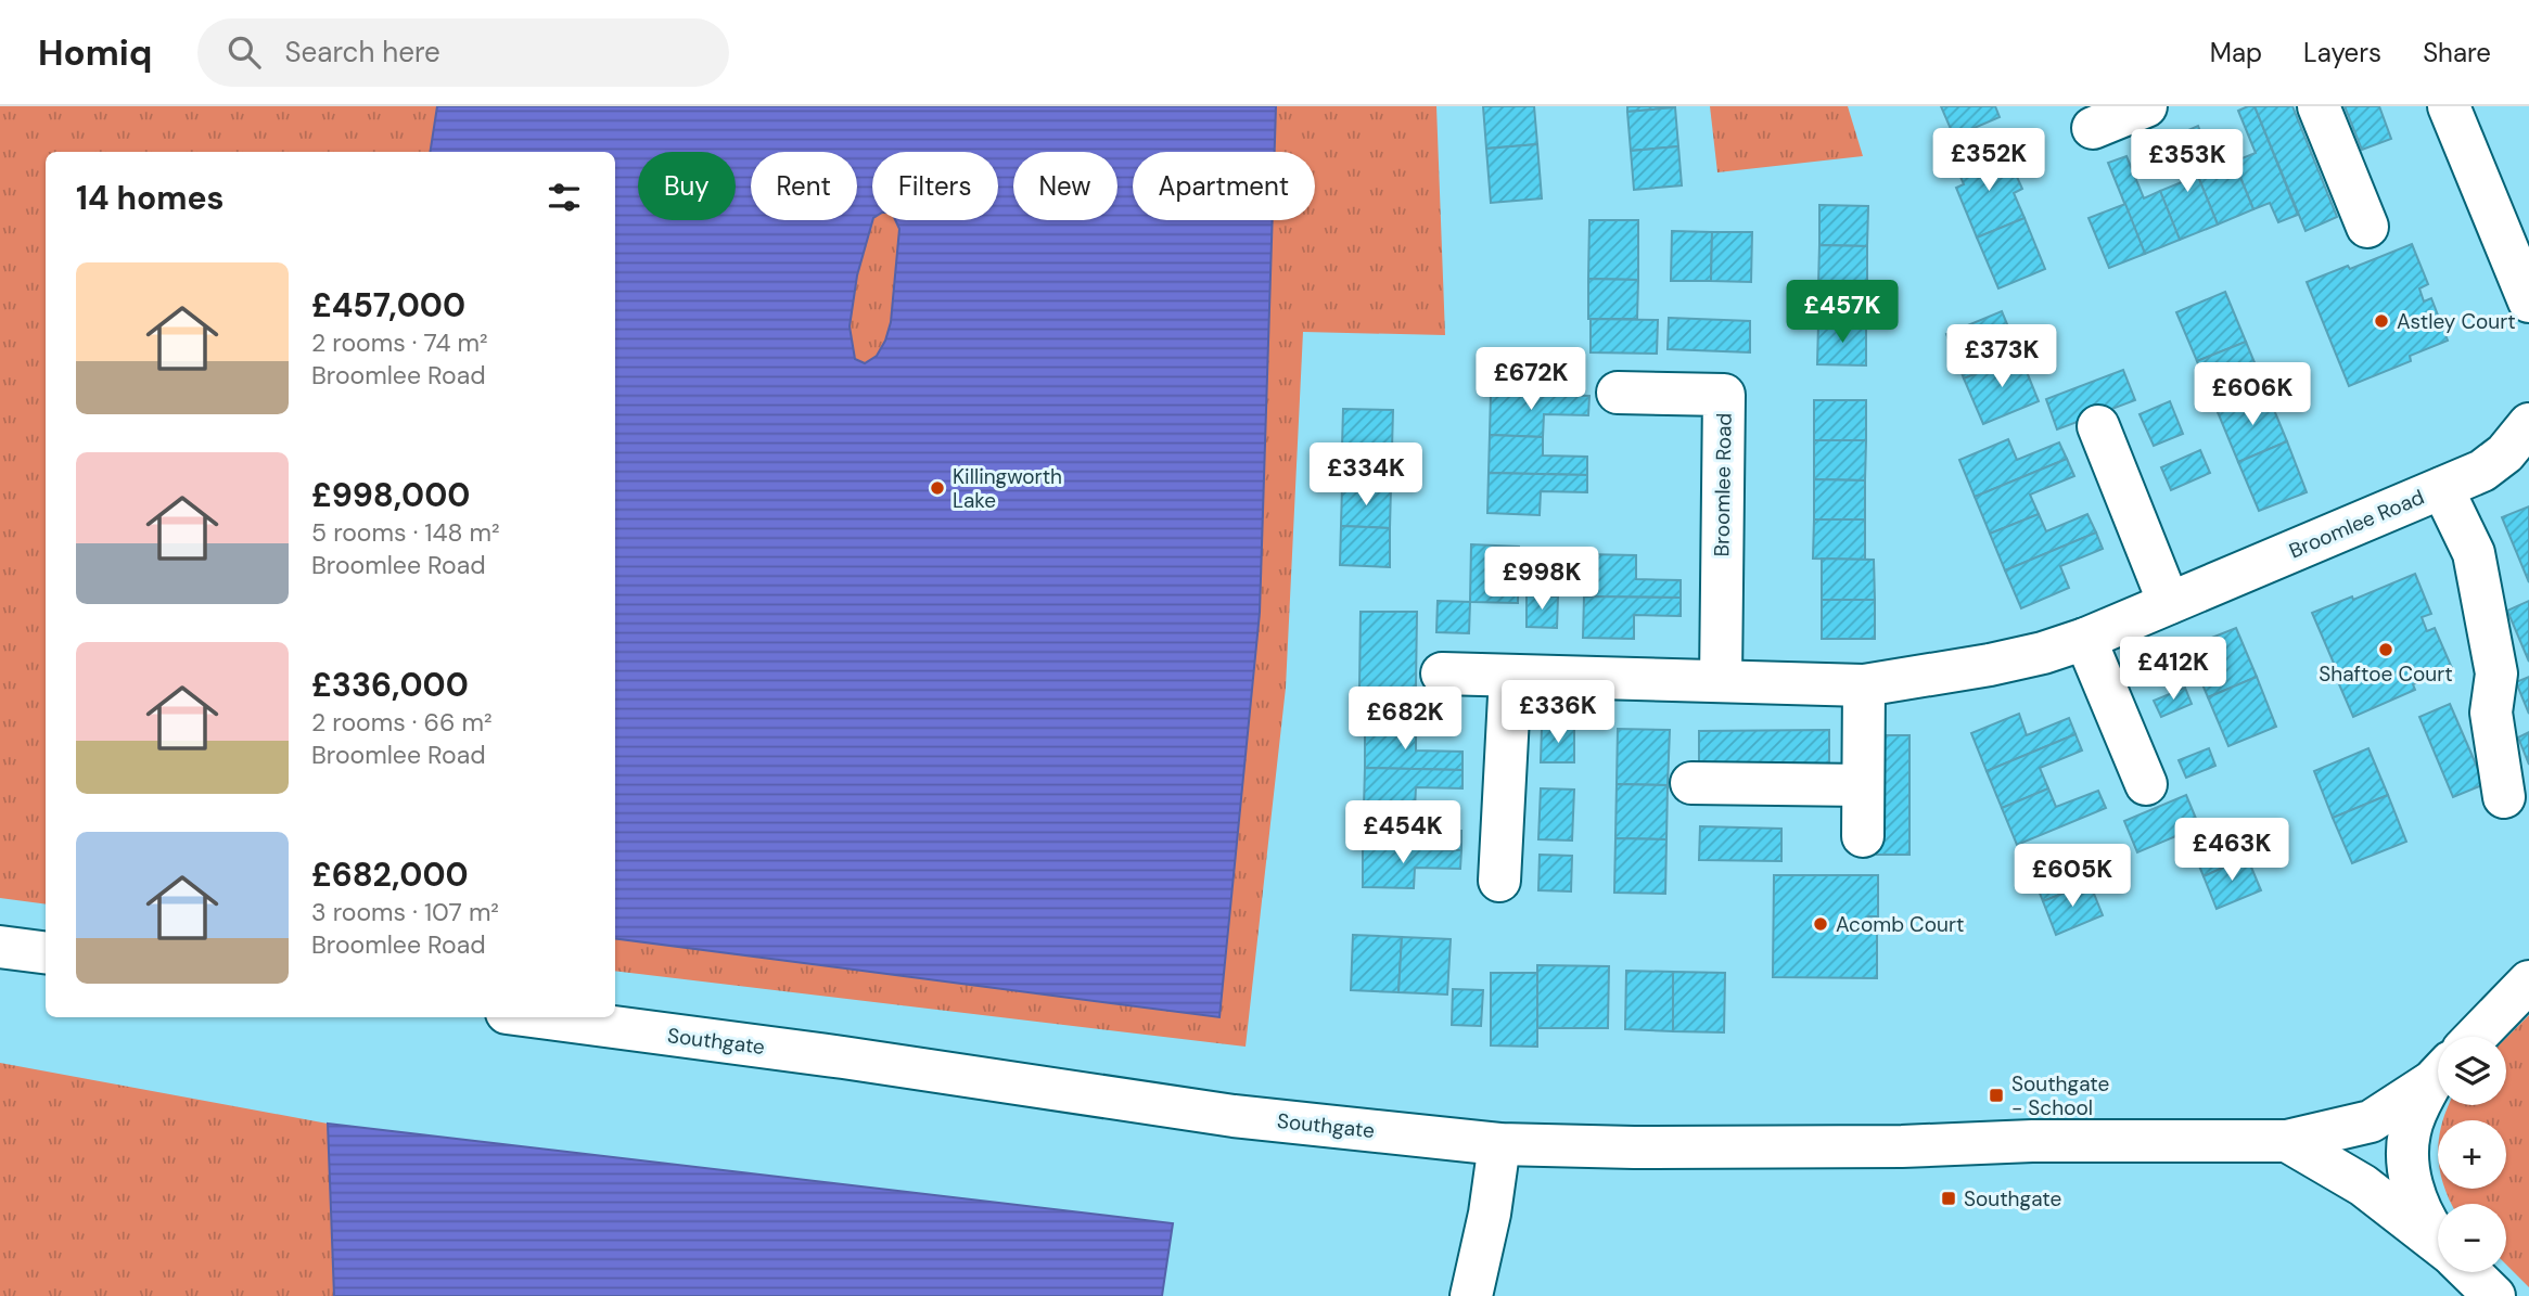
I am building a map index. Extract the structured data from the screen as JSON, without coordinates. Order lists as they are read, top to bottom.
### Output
{
  "streets": {
    "street": ["Broomlee Road", "Southgate"]
  },
  "places": {
    "other": [
      "Astley Court",
      "Killingworth Lake",
      "Shaftoe Court",
      "Acomb Court"
    ],
    "transit": ["Southgate - School", "Southgate"]
  },
  "page": {
    "header": "Homiq",
    "search": "Search here",
    "nav": ["Map", "Layers", "Share"],
    "price": [
      "£352K",
      "£353K",
      "£457K",
      "£373K",
      "£672K",
      "£606K",
      "£334K",
      "£998K",
      "£412K",
      "£336K",
      "£682K",
      "£454K",
      "£463K",
      "£605K"
    ],
    "chip": [
      "Buy",
      "Rent",
      "Filters",
      "New",
      "Apartment"
    ],
    "heading": "14 homes",
    "list": [
      {
        "name": "£457,000",
        "note": "2 rooms · 74 m² · Broomlee Road"
      },
      {
        "name": "£998,000",
        "note": "5 rooms · 148 m² · Broomlee Road"
      },
      {
        "name": "£336,000",
        "note": "2 rooms · 66 m² · Broomlee Road"
      },
      {
        "name": "£682,000",
        "note": "3 rooms · 107 m² · Broomlee Road"
      }
    ],
    "map_buttons": ["+", "−"]
  }
}
